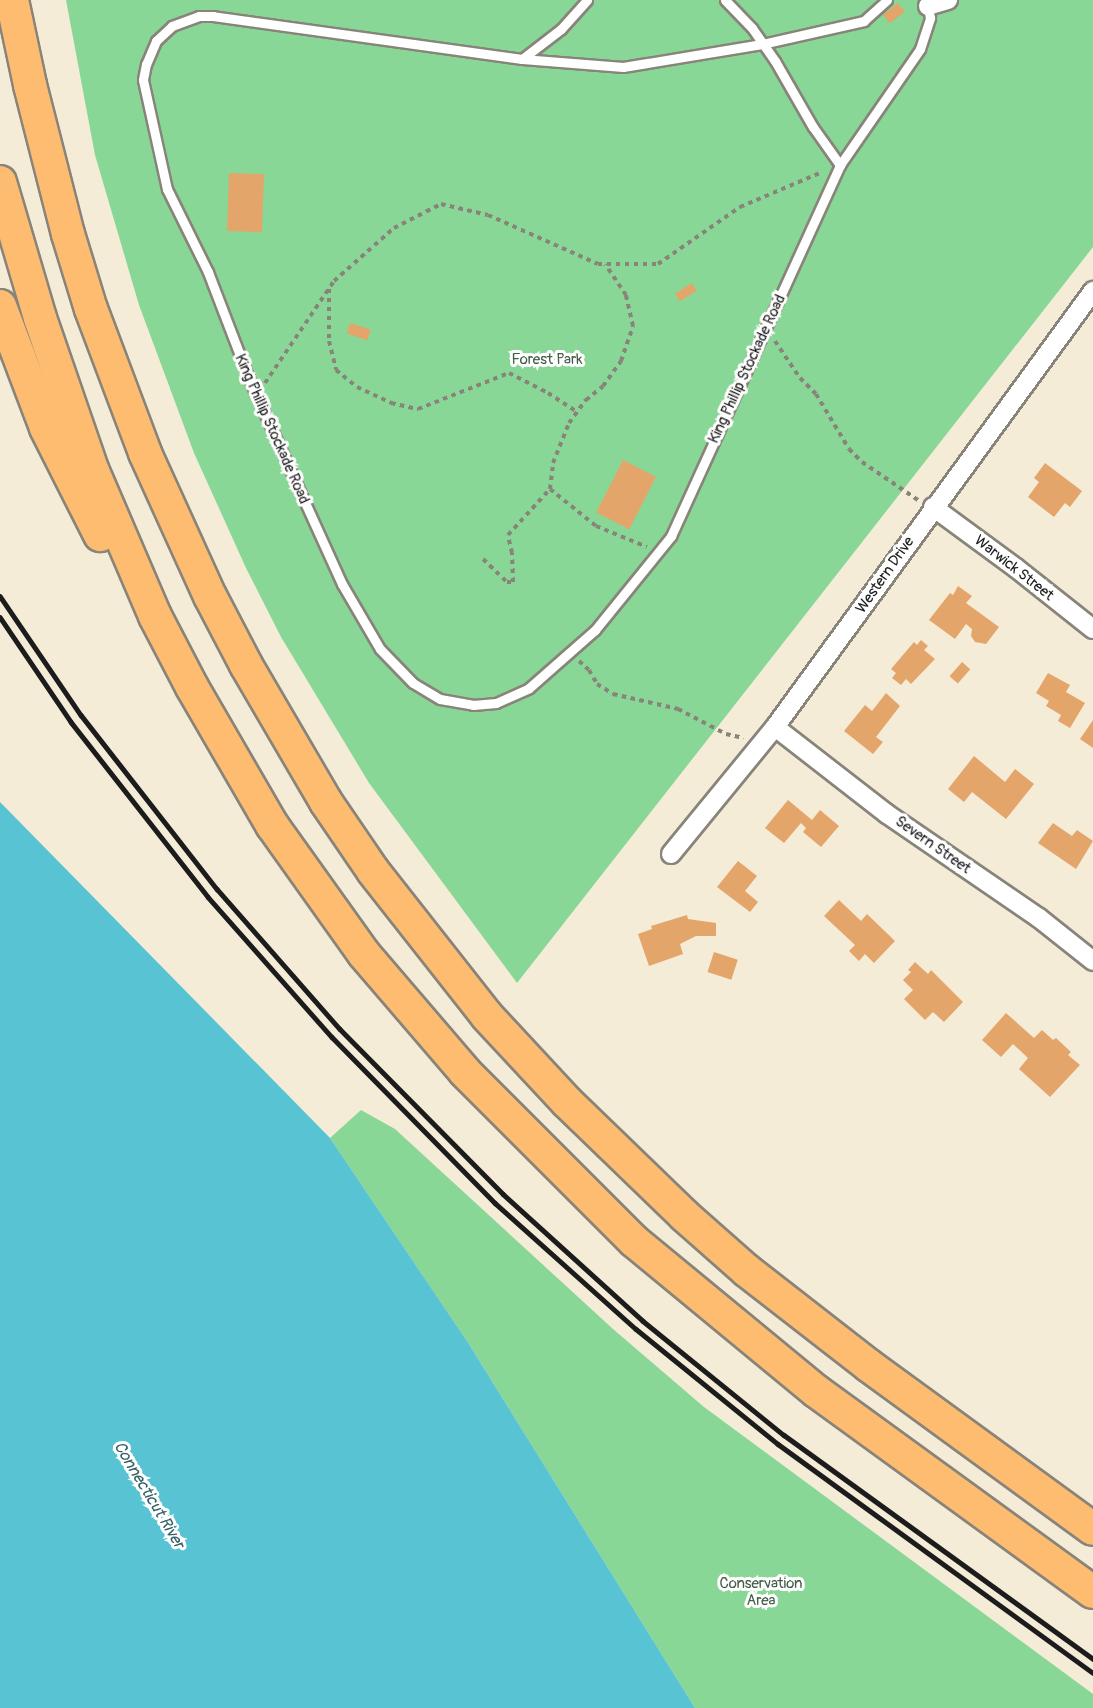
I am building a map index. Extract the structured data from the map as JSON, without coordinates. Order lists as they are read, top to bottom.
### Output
{
  "streets": {
    "street": [
      "King Phillip Stockade Road",
      "Warwick Street",
      "Western Drive",
      "Severn Street"
    ]
  },
  "crossings": [
    ["Warwick Street", "Western Drive"],
    ["Western Drive", "Severn Street"]
  ],
  "water": ["Connecticut River"],
  "parks": ["Forest Park", "Conservation Area"]
}
